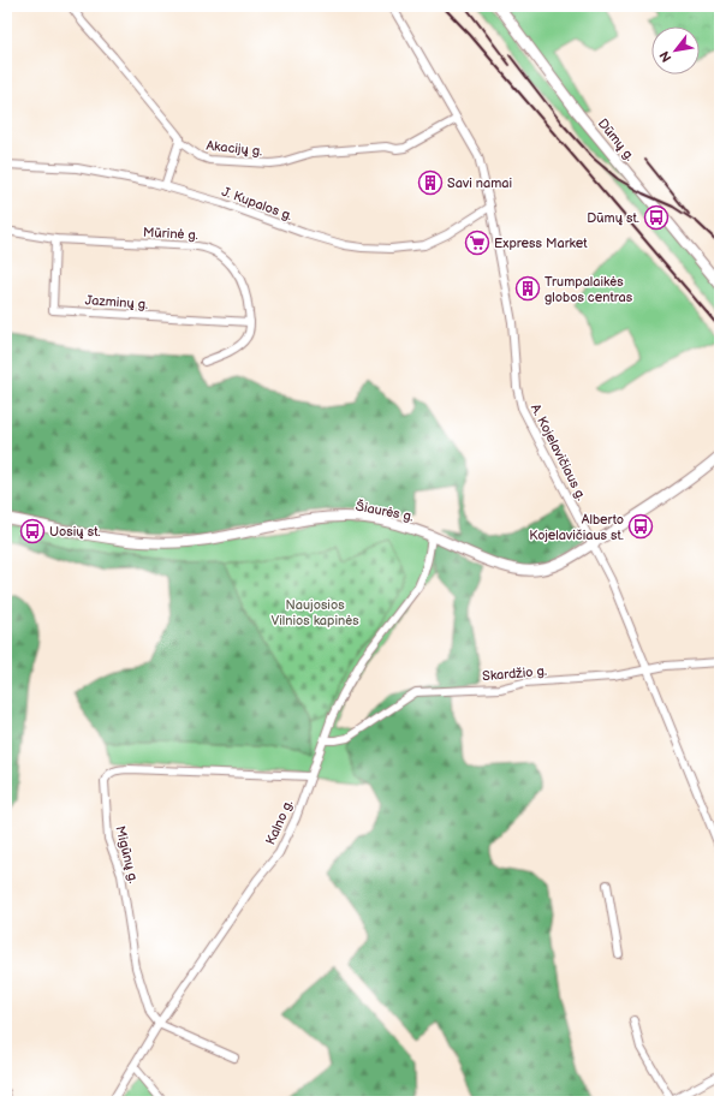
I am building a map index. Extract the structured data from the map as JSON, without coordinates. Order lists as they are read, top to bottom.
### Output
{
  "streets": {
    "main road": ["Dūmų g.", "Šiaurės g."],
    "street": [
      "Akacijų g.",
      "J. Kupalos g.",
      "Mūrinė g.",
      "Jazminų g.",
      "A. Kojelavičiaus g.",
      "Skardžio g.",
      "Kalno g.",
      "Migūnų g."
    ]
  },
  "crossings": [
    ["Akacijų g.", "A. Kojelavičiaus g."],
    ["J. Kupalos g.", "A. Kojelavičiaus g."],
    ["Mūrinė g.", "Jazminų g."],
    ["A. Kojelavičiaus g.", "Šiaurės g."],
    ["A. Kojelavičiaus g.", "Skardžio g."],
    ["Šiaurės g.", "Kalno g."],
    ["Skardžio g.", "Kalno g."],
    ["Kalno g.", "Migūnų g."]
  ],
  "parks": ["Naujosios Vilnios kapinės"],
  "places": {
    "building": ["Savi namai", "Trumpalaikės globos centras"],
    "bus stop": ["Dūmų st.", "Alberto Kojelavičiaus st.", "Uosių st."],
    "supermarket": ["Express Market"]
  },
  "north": "bottom left"
}
